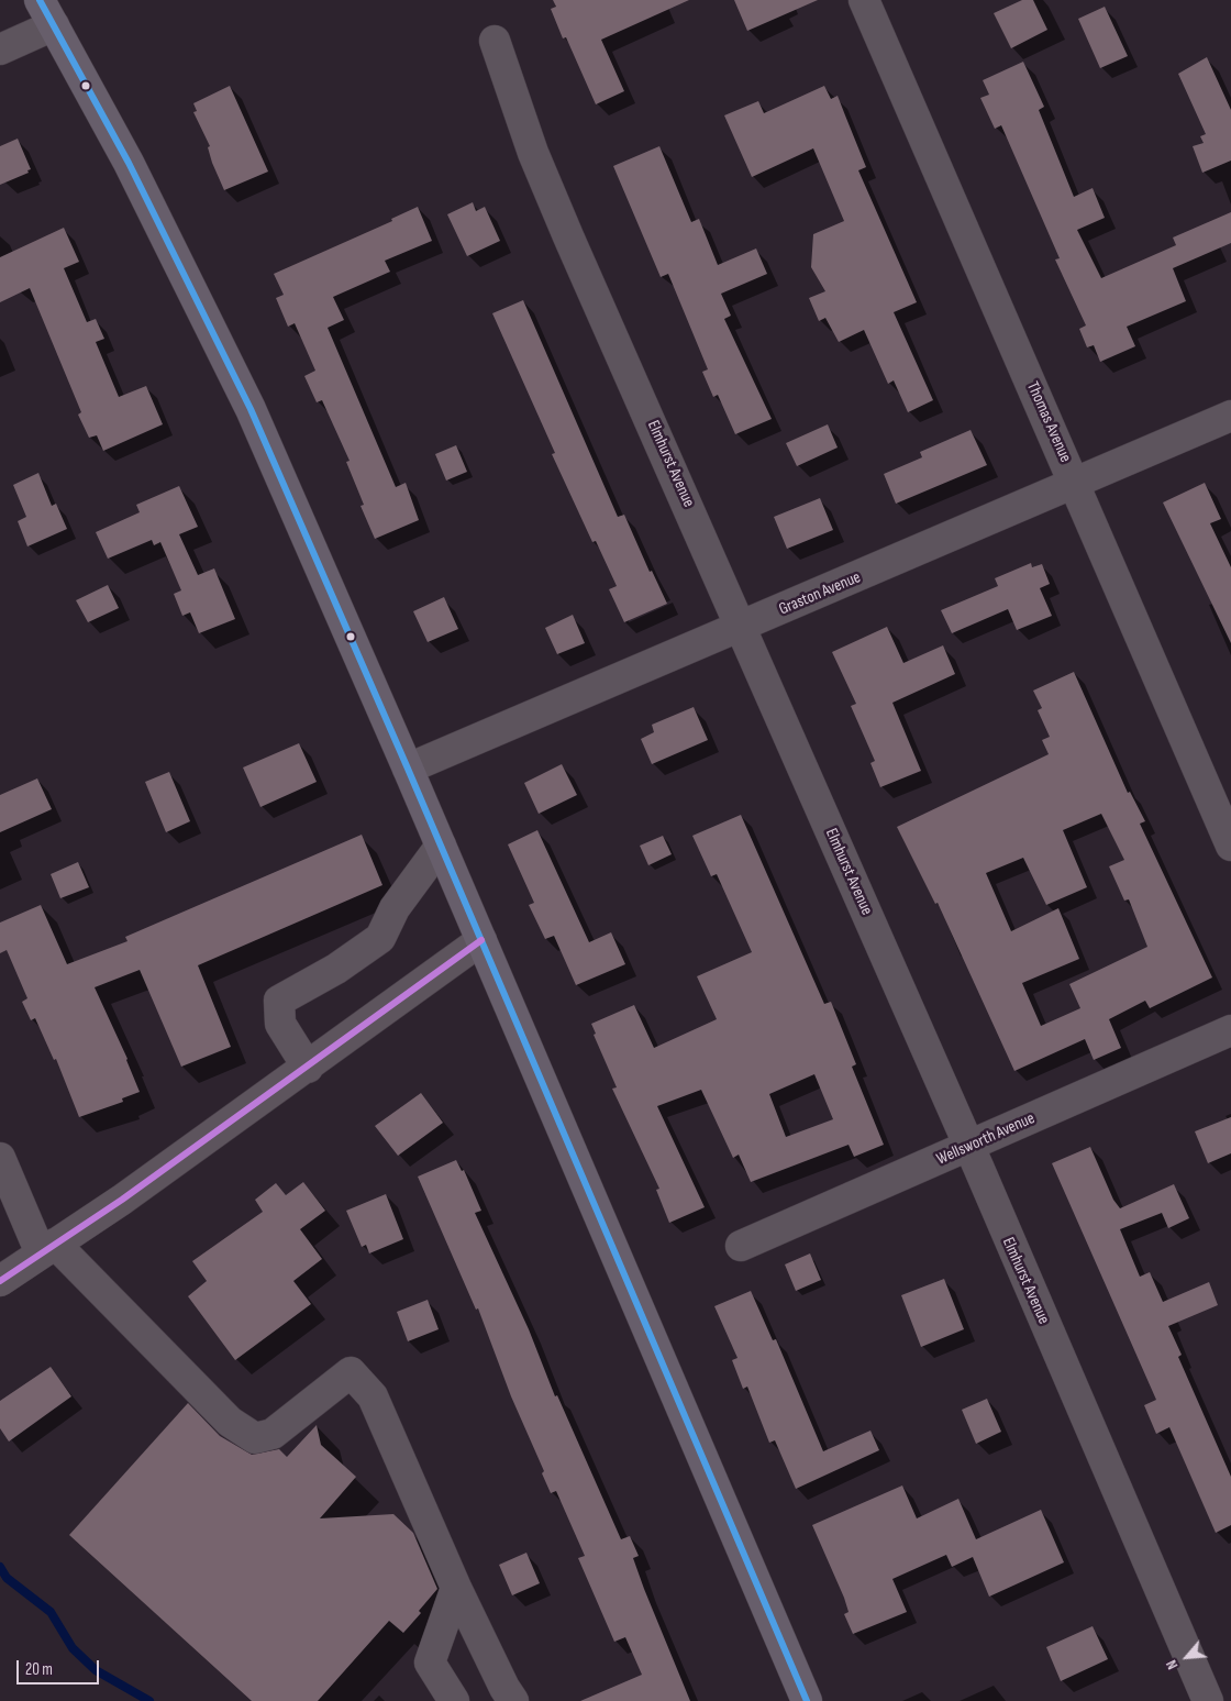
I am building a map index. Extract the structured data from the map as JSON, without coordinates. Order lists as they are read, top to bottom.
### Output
{
  "streets": {
    "street": [
      "Thomas Avenue",
      "Elmhurst Avenue",
      "Graston Avenue",
      "Wellsworth Avenue"
    ]
  },
  "crossings": [
    ["Thomas Avenue", "Graston Avenue"],
    ["Elmhurst Avenue", "Graston Avenue"],
    ["Elmhurst Avenue", "Wellsworth Avenue"]
  ],
  "scale_bar": "20 m",
  "north": "bottom left"
}
